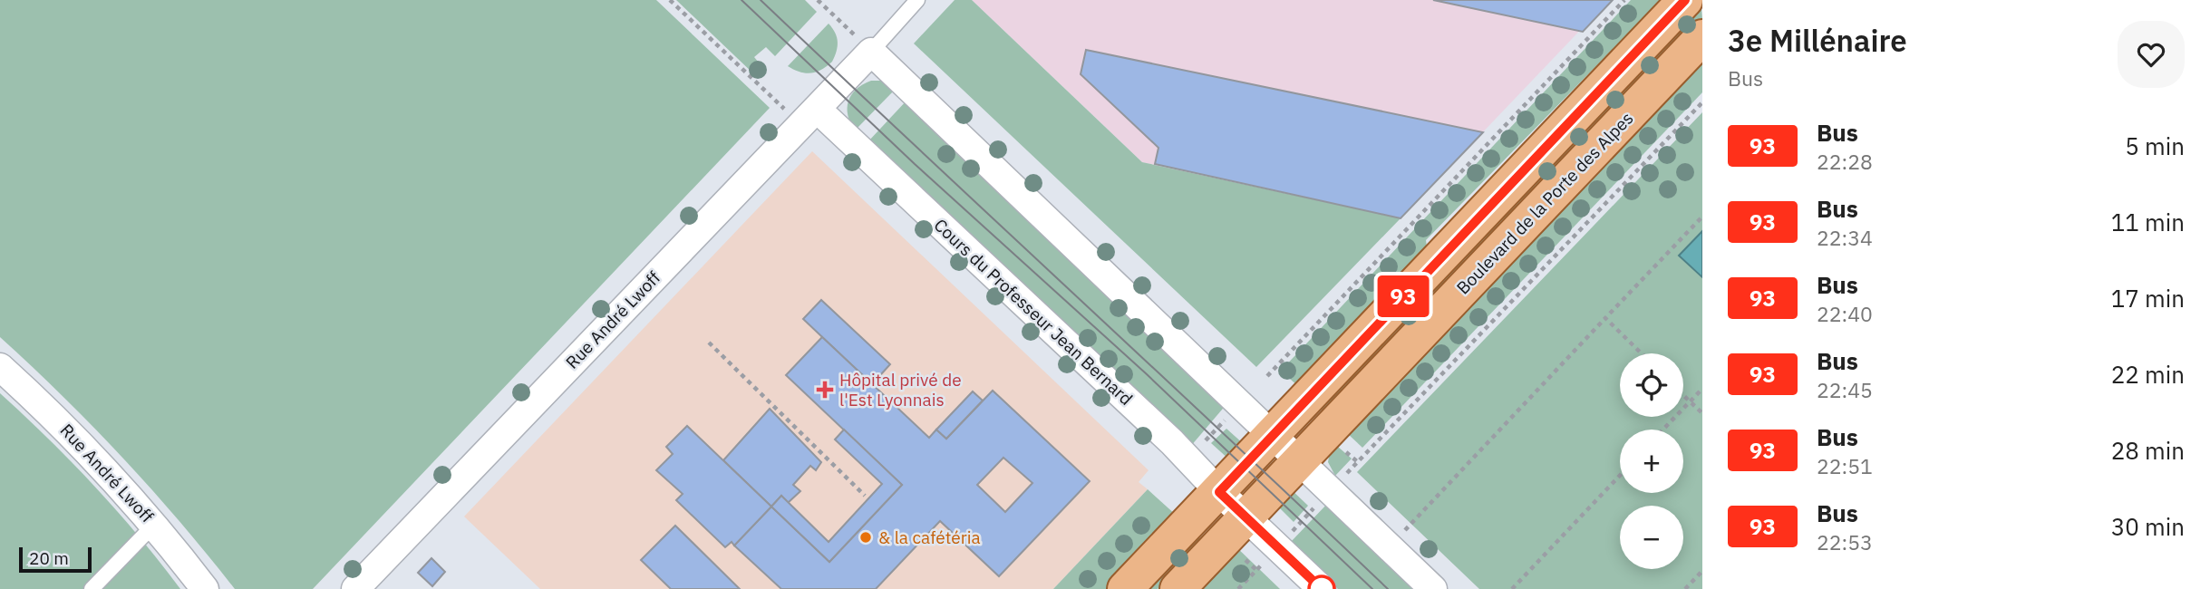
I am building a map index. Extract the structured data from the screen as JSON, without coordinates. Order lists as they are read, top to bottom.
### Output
{
  "streets": {
    "main road": ["Boulevard de la Porte des Alpes"],
    "street": ["Cours du Professeur Jean Bernard", "Rue André Lwoff"]
  },
  "crossings": [
    ["Boulevard de la Porte des Alpes", "Cours du Professeur Jean Bernard"],
    ["Cours du Professeur Jean Bernard", "Rue André Lwoff"]
  ],
  "places": {
    "health": ["Hôpital privé de l'Est Lyonnais"],
    "other": ["& la cafétéria"]
  },
  "lines": ["bus line 93"],
  "scale_bar": "20 m",
  "page": {
    "on_map": "93",
    "heading": ["3e Millénaire", "Bus"],
    "list": [
      {
        "mark": "93",
        "name": "Bus",
        "note": "22:28",
        "value": "5 min"
      },
      {
        "mark": "93",
        "name": "Bus",
        "note": "22:34",
        "value": "11 min"
      },
      {
        "mark": "93",
        "name": "Bus",
        "note": "22:40",
        "value": "17 min"
      },
      {
        "mark": "93",
        "name": "Bus",
        "note": "22:45",
        "value": "22 min"
      },
      {
        "mark": "93",
        "name": "Bus",
        "note": "22:51",
        "value": "28 min"
      },
      {
        "mark": "93",
        "name": "Bus",
        "note": "22:53",
        "value": "30 min"
      }
    ],
    "map_buttons": ["+", "−"],
    "scale": "20 m"
  }
}
